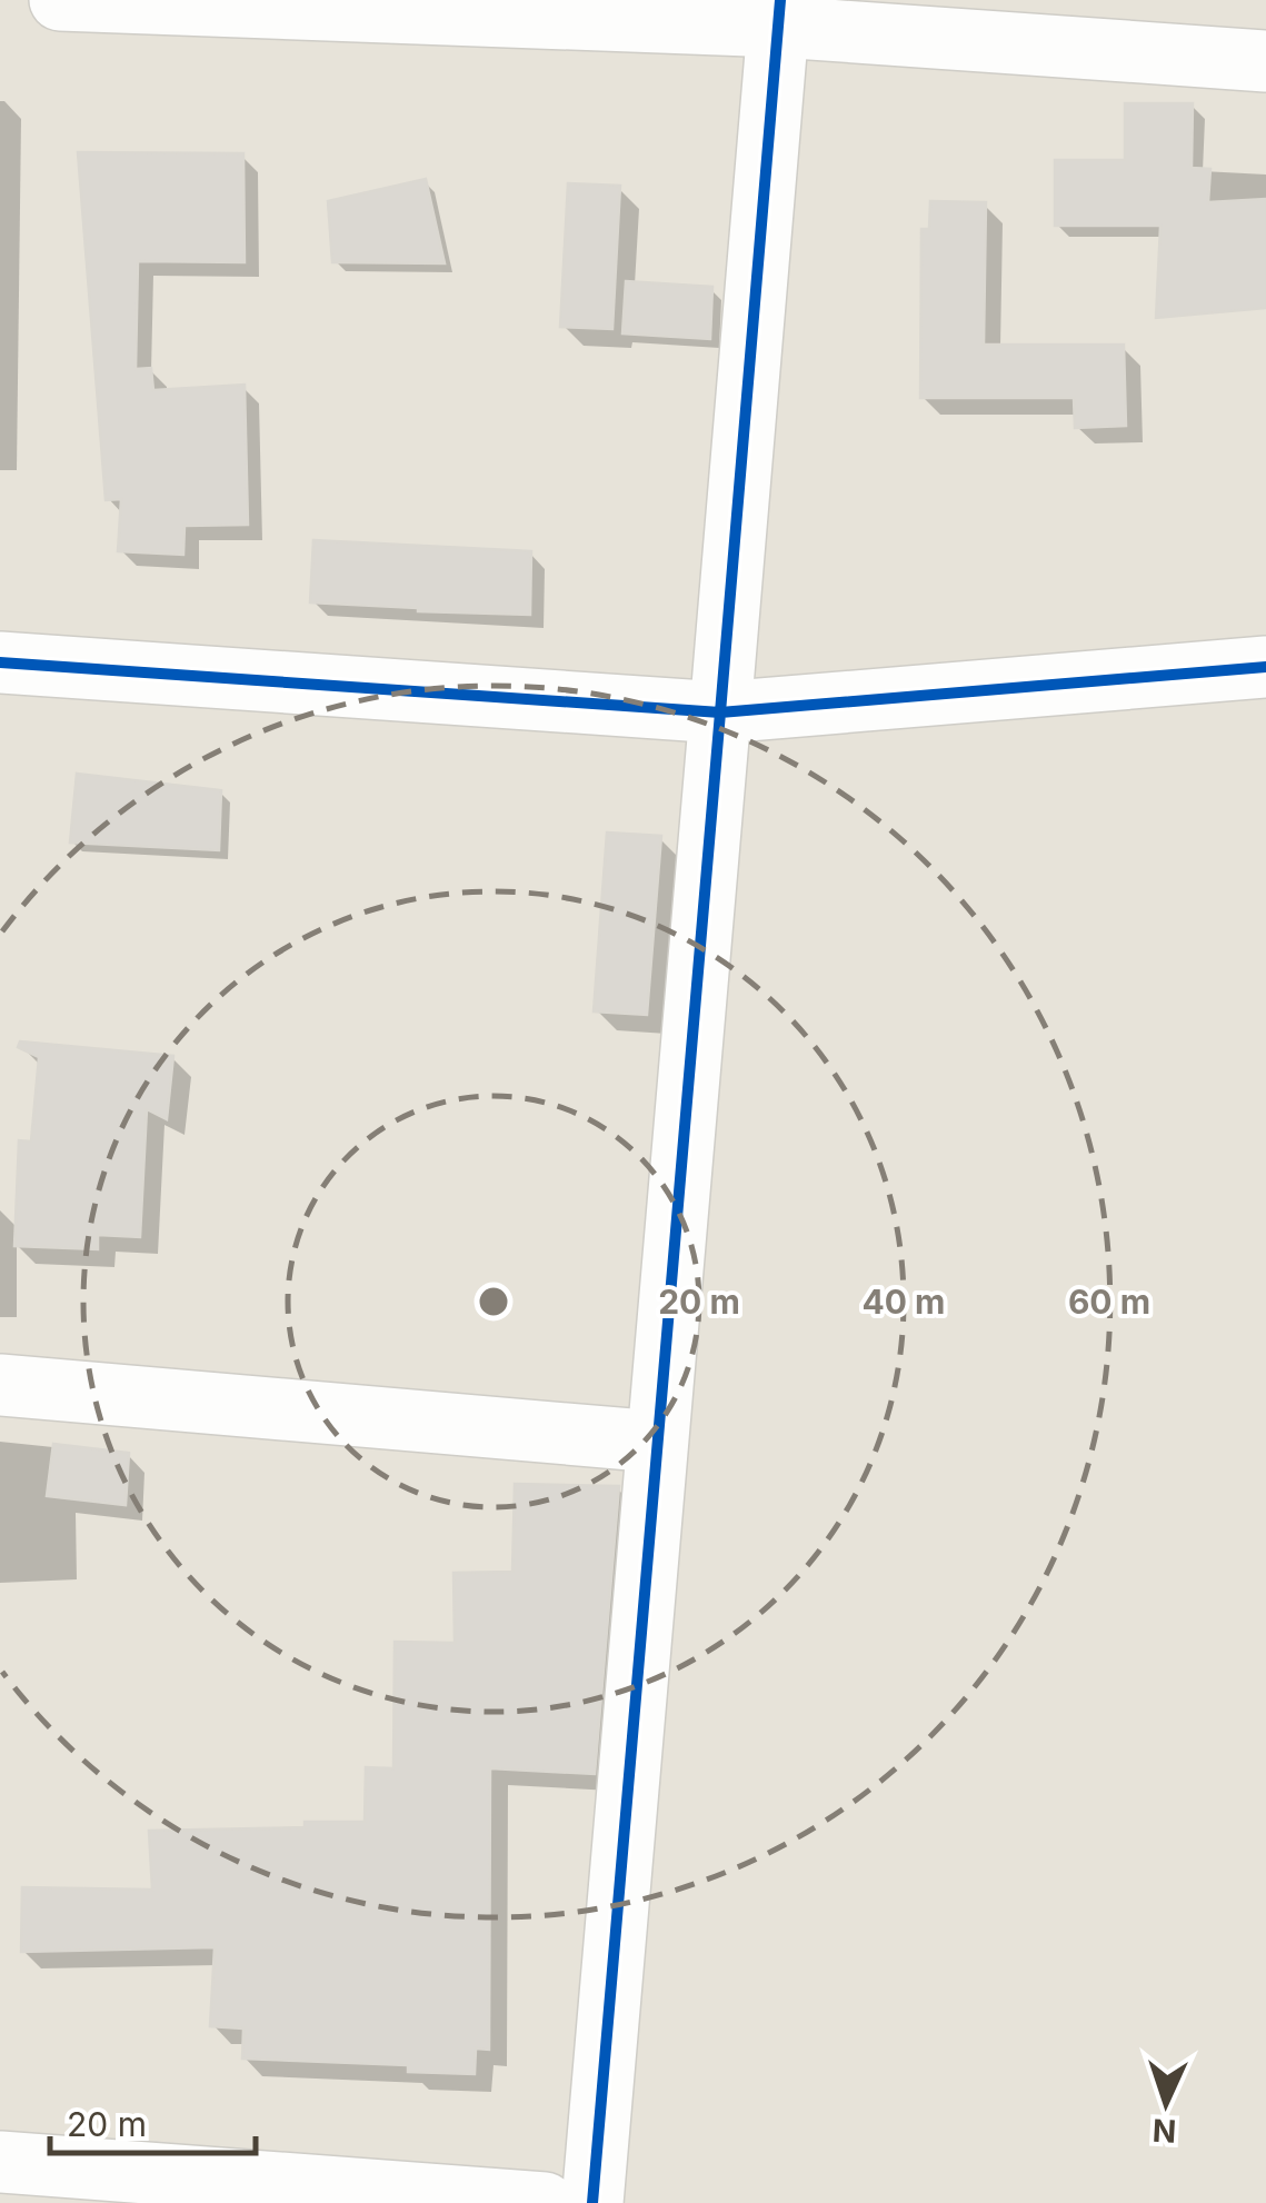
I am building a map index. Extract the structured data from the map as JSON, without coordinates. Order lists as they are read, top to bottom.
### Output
{
  "scale_bar": "20 m",
  "north": "bottom",
  "rings": ["20 m", "40 m", "60 m"]
}
